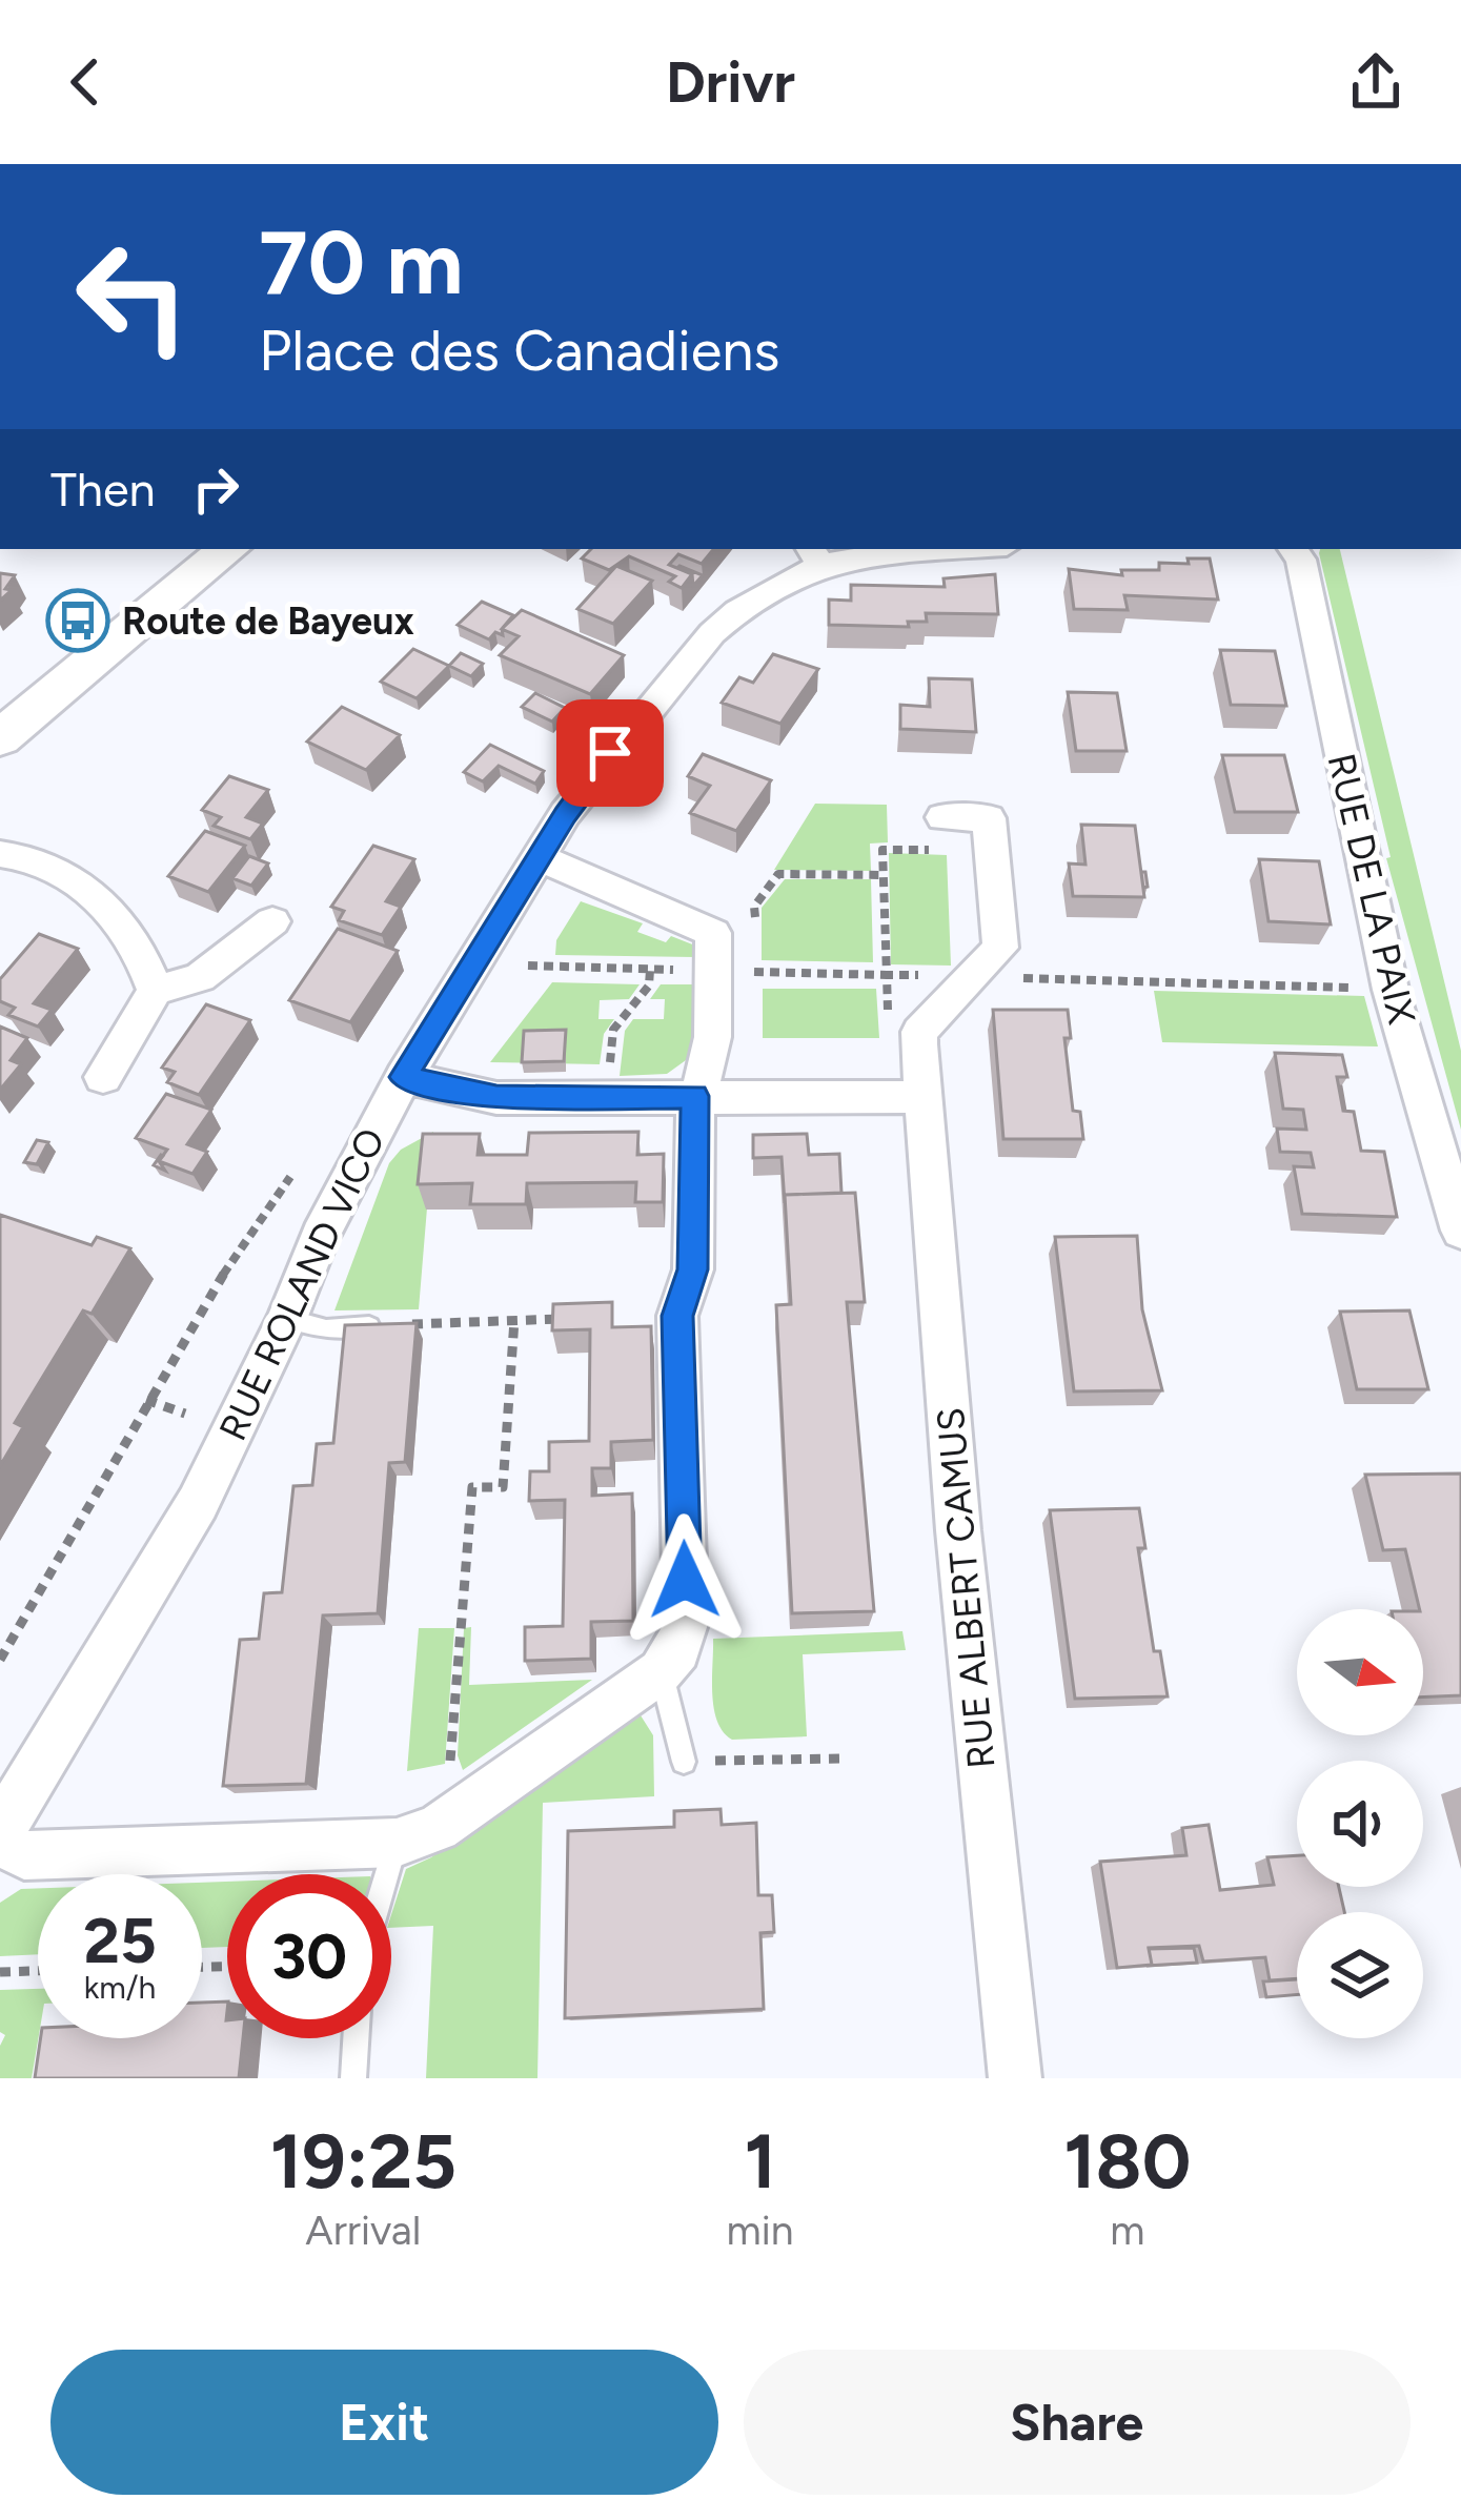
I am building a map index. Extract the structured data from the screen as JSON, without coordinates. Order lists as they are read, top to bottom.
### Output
{
  "streets": {
    "street": ["RUE DE LA PAIX", "RUE ROLAND VICO", "RUE ALBERT CAMUS"]
  },
  "places": {
    "bus stop": ["Route de Bayeux"]
  },
  "north": "right",
  "page": {
    "header": "Drivr",
    "turn": ["70 m", "Place des Canadiens"],
    "then": "Then",
    "speed": "25 km/h",
    "limit": "30",
    "eta": [
      "19:25",
      "Arrival",
      "1",
      "min",
      "180",
      "m"
    ],
    "buttons": ["Exit", "Share"]
  }
}
